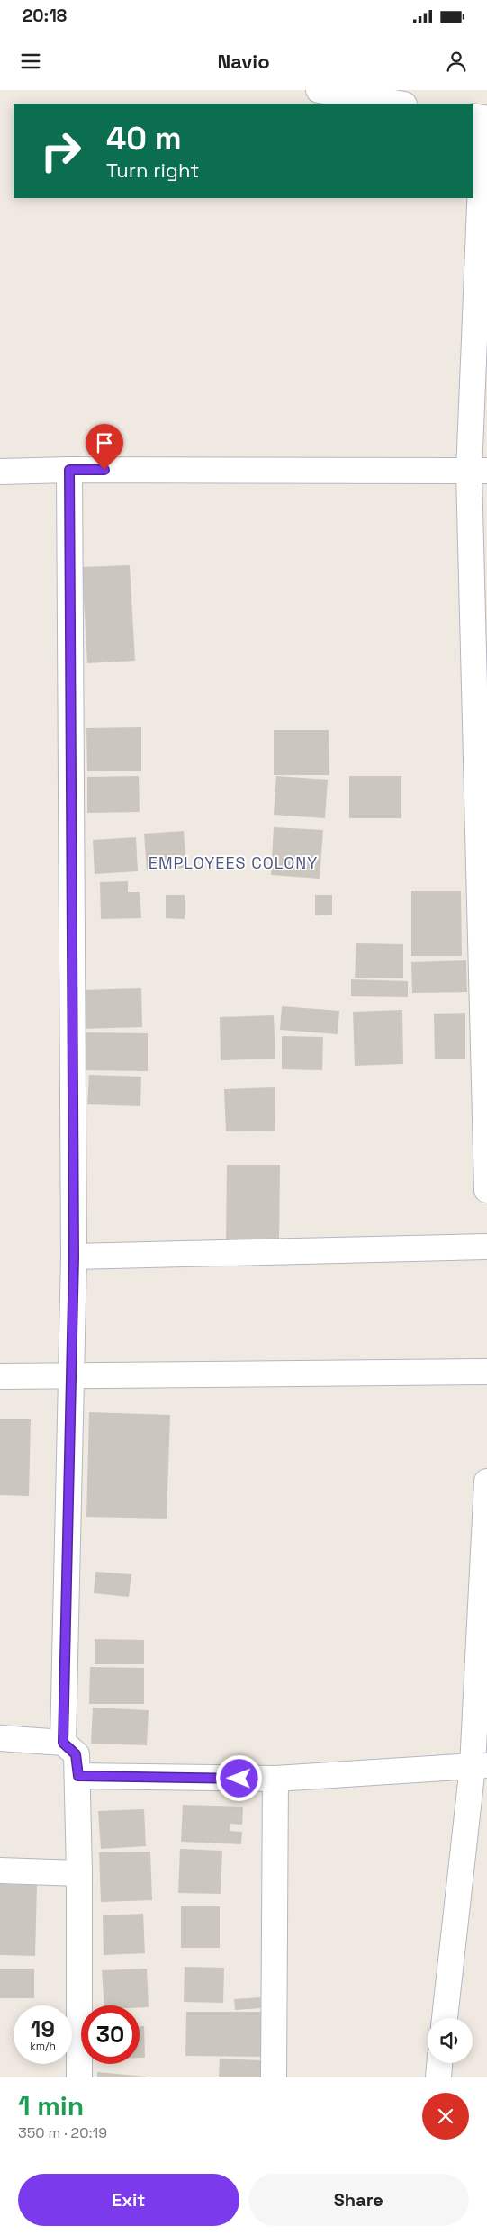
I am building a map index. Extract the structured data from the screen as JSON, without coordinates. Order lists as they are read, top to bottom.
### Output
{
  "districts": ["EMPLOYEES COLONY"],
  "page": {
    "status": "20:18",
    "header": "Navio",
    "turn": ["40 m", "Turn right"],
    "speed": "19 km/h",
    "limit": "30",
    "heading": ["1 min", "350 m · 20:19"],
    "buttons": ["Exit", "Share"]
  }
}
